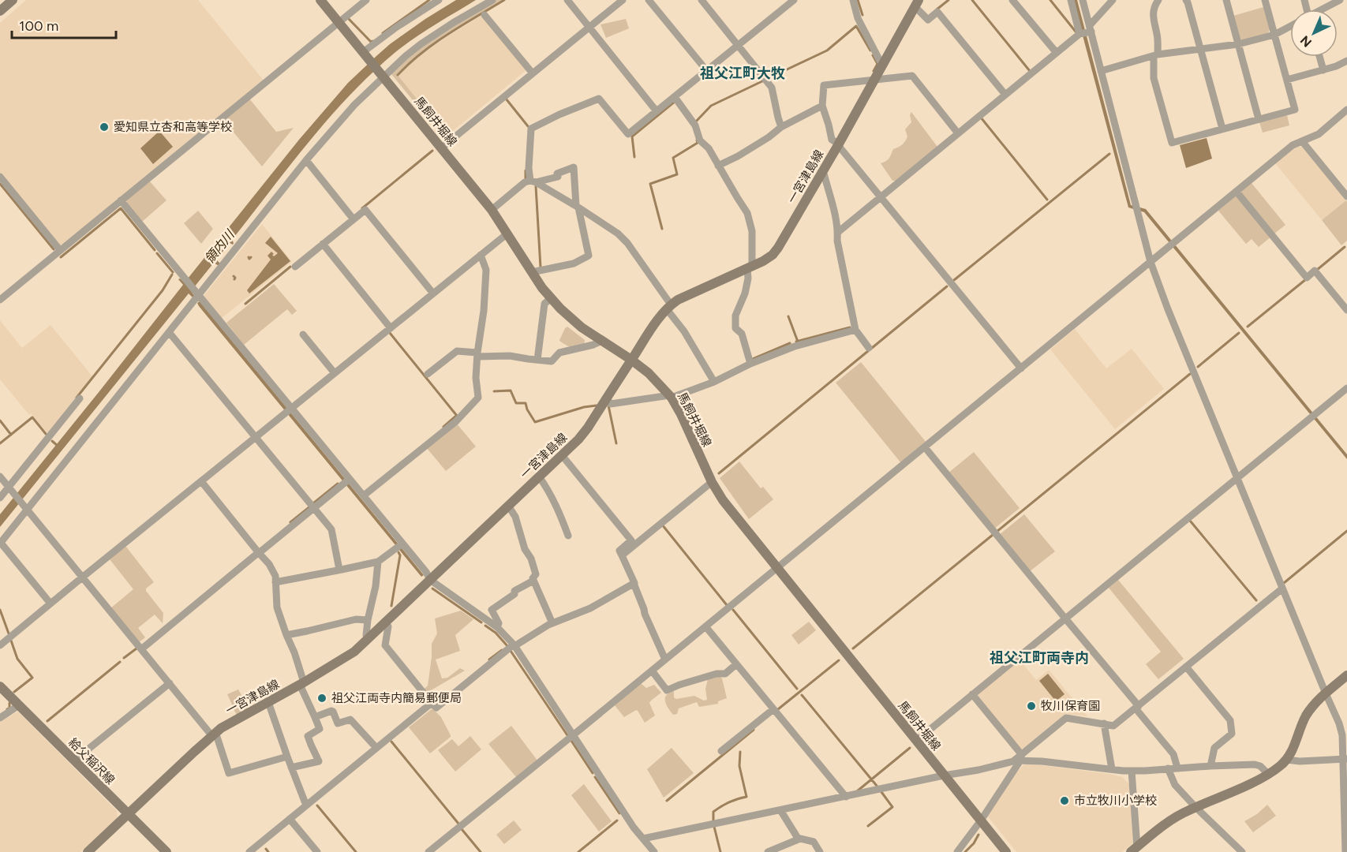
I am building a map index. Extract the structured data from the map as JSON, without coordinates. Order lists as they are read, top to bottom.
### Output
{
  "streets": {
    "main road": ["馬飼井堀線", "一宮津島線", "給父稲沢線"]
  },
  "crossings": [
    ["馬飼井堀線", "一宮津島線"],
    ["一宮津島線", "給父稲沢線"]
  ],
  "districts": ["祖父江町大牧", "祖父江町両寺内"],
  "water": ["領内川"],
  "places": [
    "愛知県立杏和高等学校",
    "祖父江両寺内簡易郵便局",
    "牧川保育園",
    "市立牧川小学校"
  ],
  "scale_bar": "100 m",
  "north": "bottom left"
}
